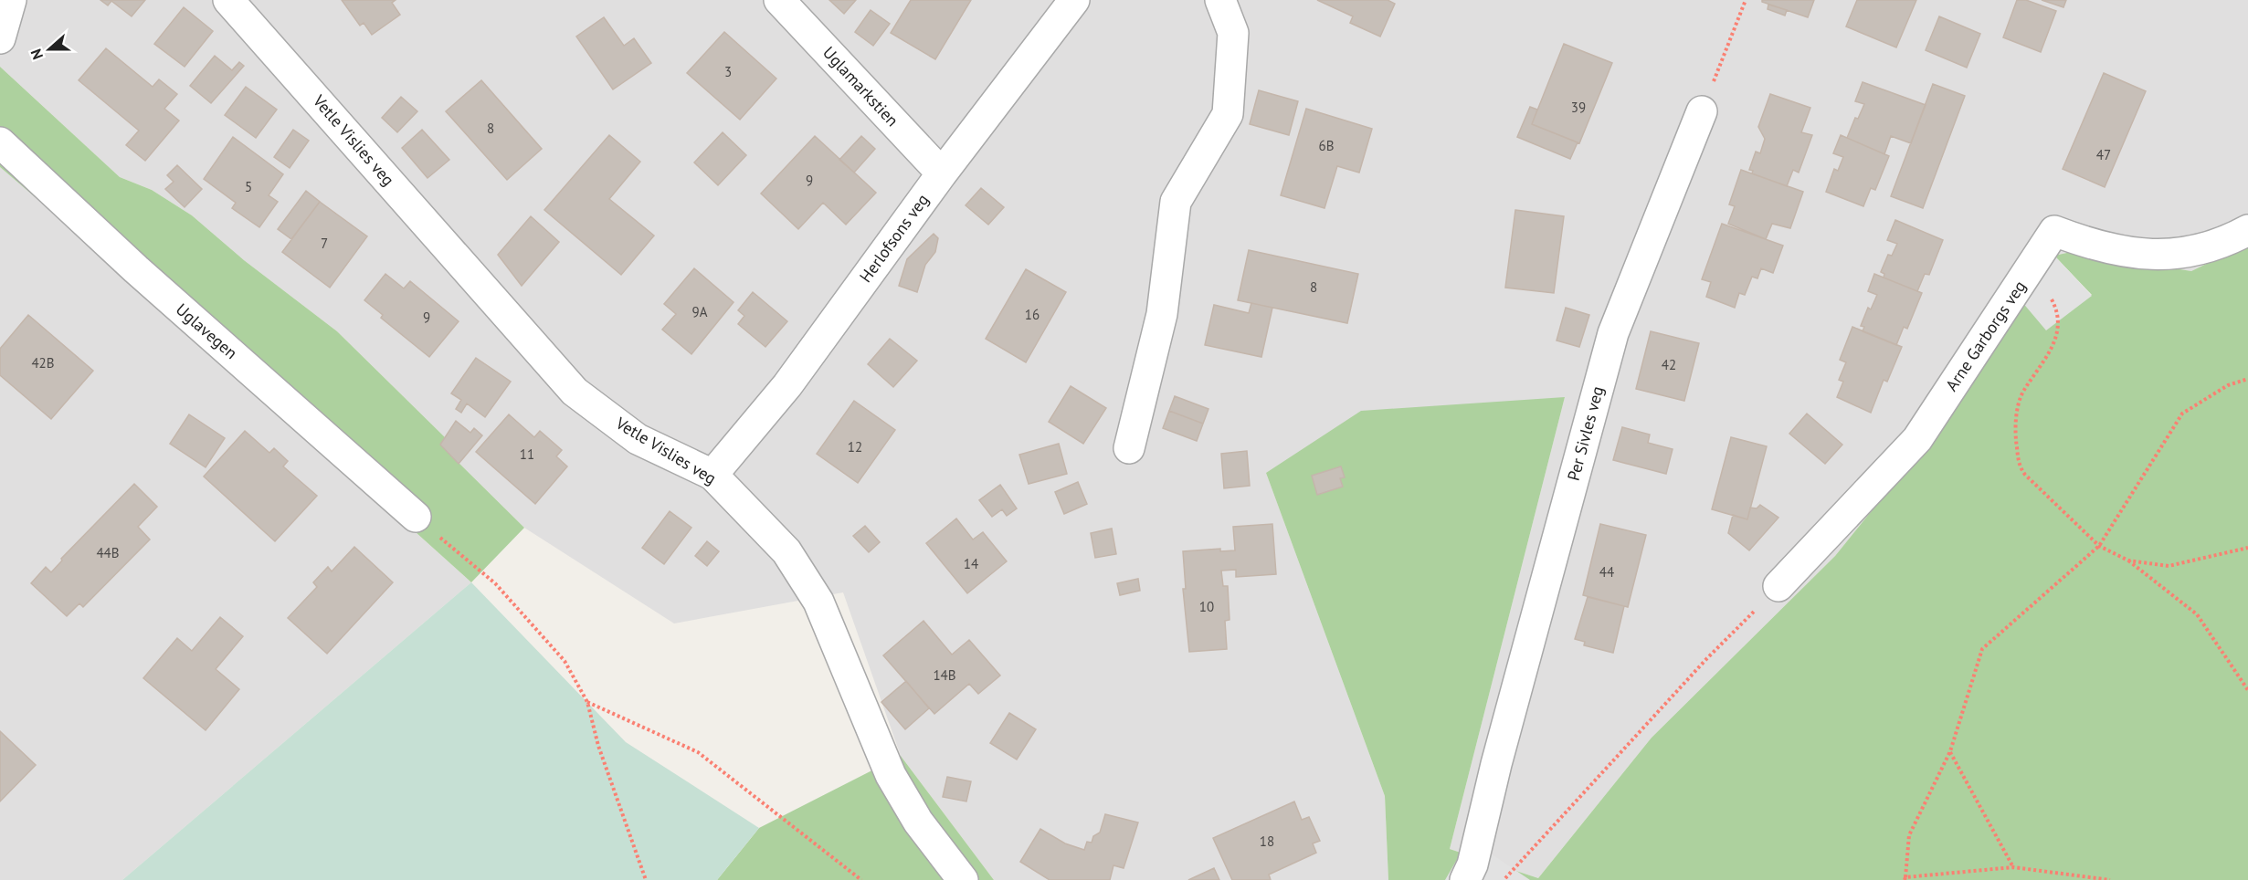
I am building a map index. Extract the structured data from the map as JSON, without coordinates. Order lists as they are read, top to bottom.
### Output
{
  "streets": {
    "street": [
      "Uglamarkstien",
      "Vetle Vislies veg",
      "Herlofsons veg",
      "Uglavegen",
      "Arne Garborgs veg",
      "Per Sivles veg"
    ]
  },
  "crossings": [
    ["Uglamarkstien", "Herlofsons veg"],
    ["Vetle Vislies veg", "Herlofsons veg"]
  ],
  "house_numbers": [
    "3",
    "39",
    "8",
    "6B",
    "47",
    "9",
    "5",
    "7",
    "8",
    "9A",
    "16",
    "9",
    "42B",
    "42",
    "12",
    "11",
    "44B",
    "14",
    "44",
    "10",
    "14B",
    "18"
  ],
  "north": "left"
}
